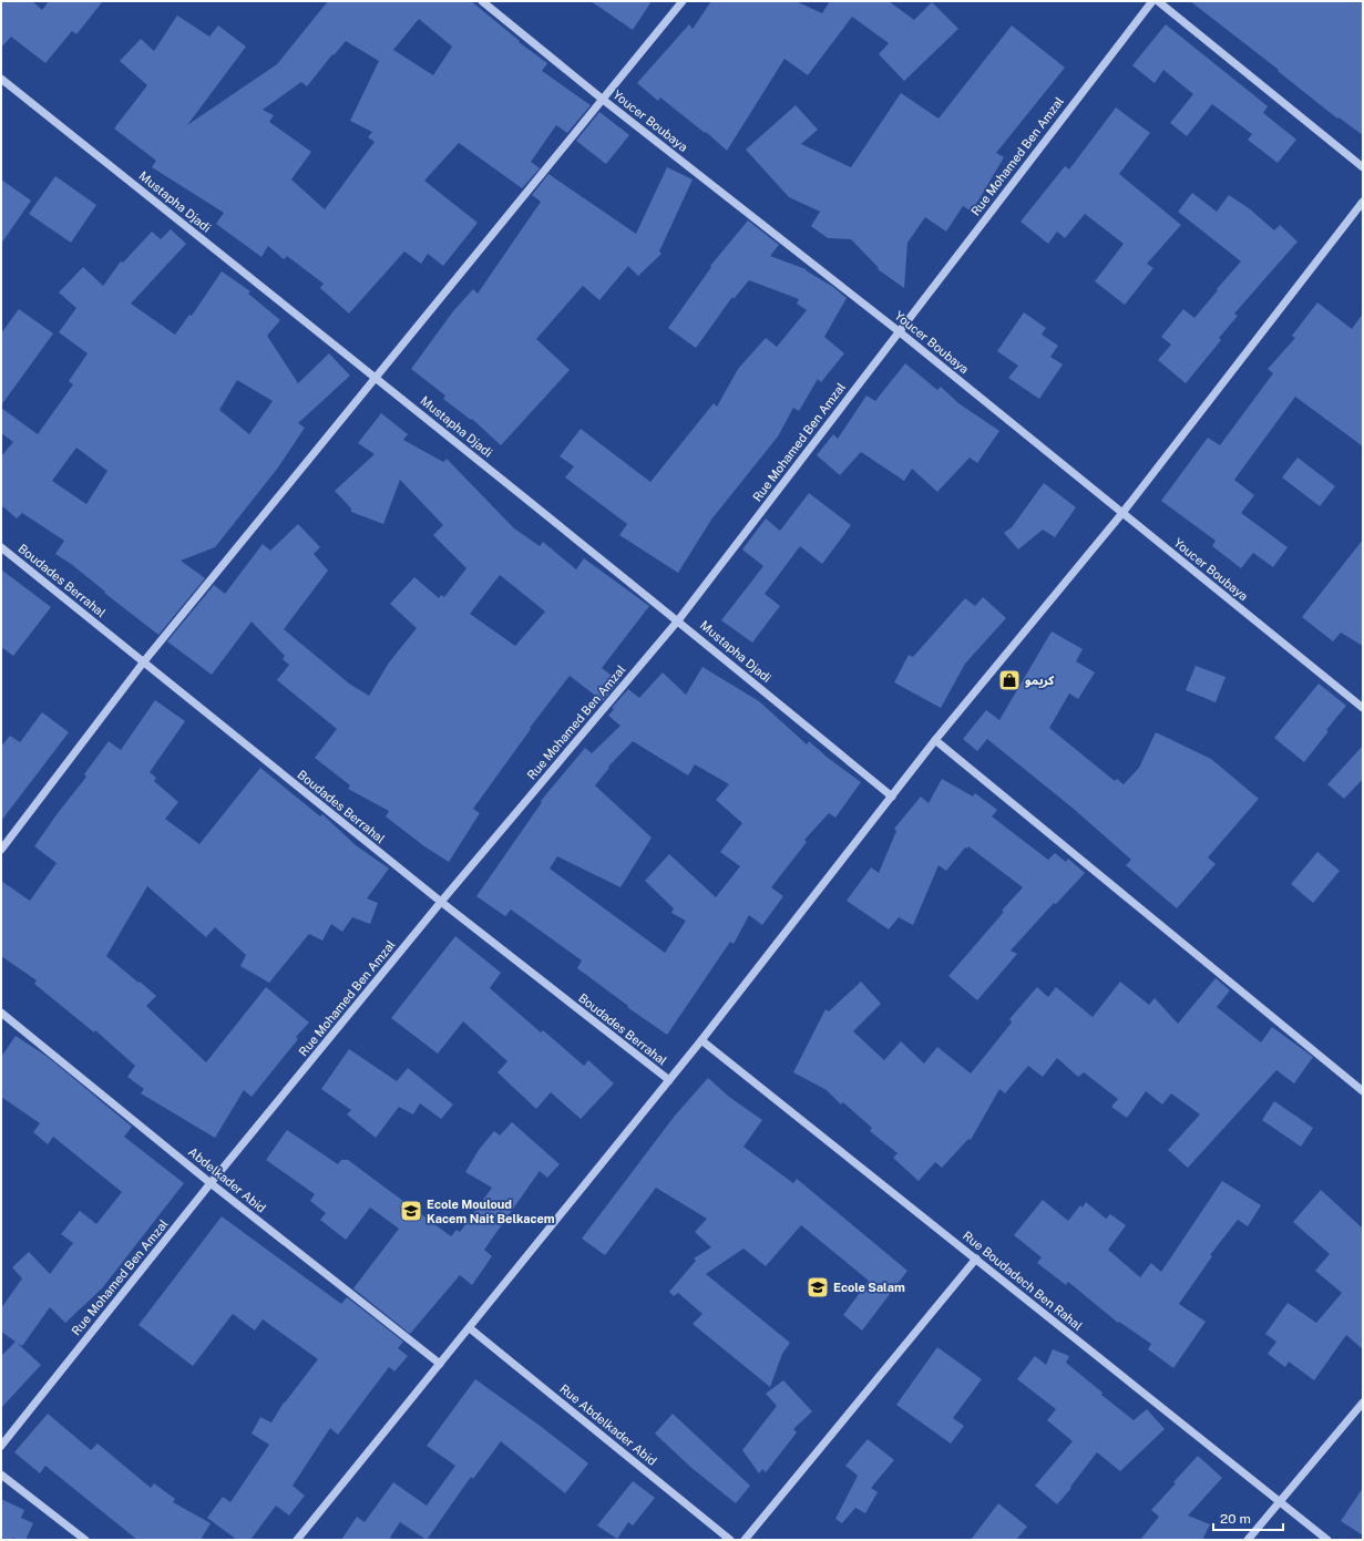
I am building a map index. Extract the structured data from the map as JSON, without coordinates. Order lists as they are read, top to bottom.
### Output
{
  "streets": {
    "street": [
      "Youcer Boubaya",
      "Rue Mohamed Ben Amzal",
      "Mustapha Djadi",
      "Boudades Berrahal",
      "Abdelkader Abid",
      "Rue Boudadech Ben Rahal",
      "Rue Abdelkader Abid"
    ]
  },
  "crossings": [
    ["Youcer Boubaya", "Rue Mohamed Ben Amzal"],
    ["Rue Mohamed Ben Amzal", "Mustapha Djadi"],
    ["Rue Mohamed Ben Amzal", "Boudades Berrahal"],
    ["Rue Mohamed Ben Amzal", "Abdelkader Abid"]
  ],
  "places": {
    "shop": ["كريمو"],
    "school or university": ["Ecole Mouloud Kacem Nait Belkacem", "Ecole Salam"]
  },
  "scale_bar": "20 m"
}
